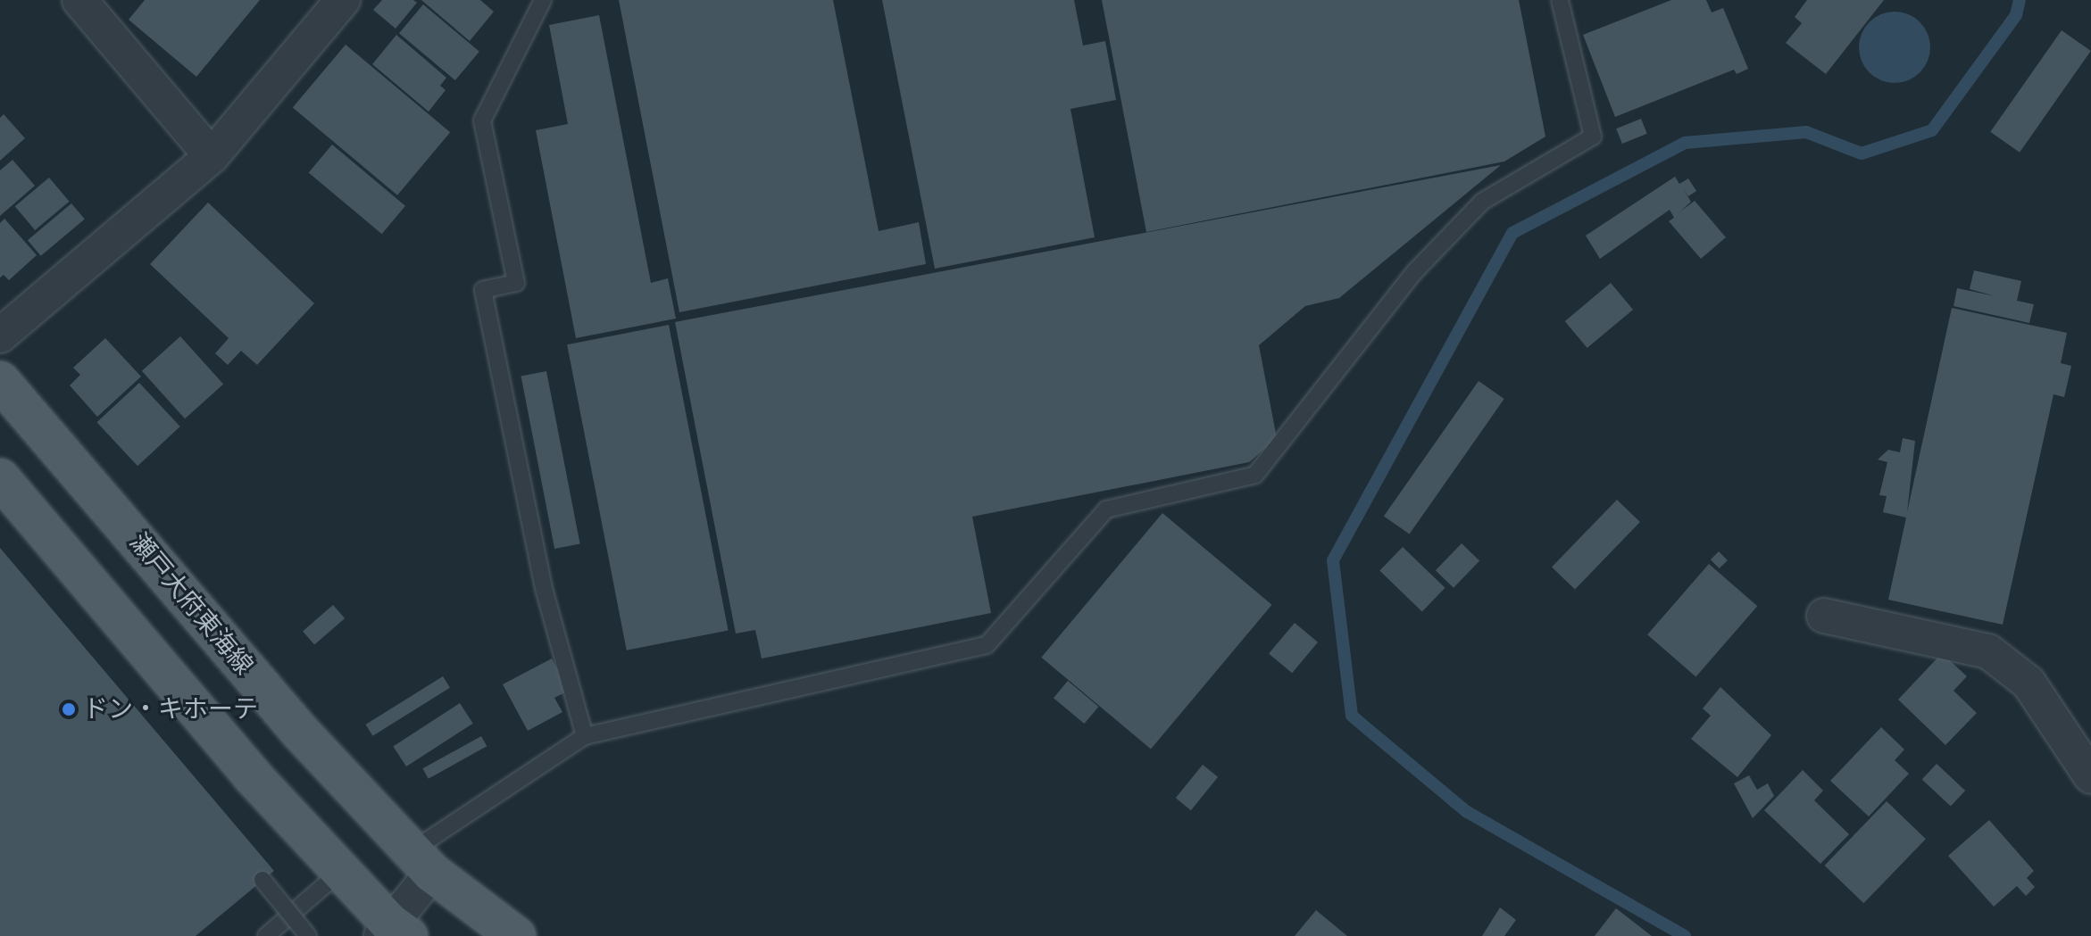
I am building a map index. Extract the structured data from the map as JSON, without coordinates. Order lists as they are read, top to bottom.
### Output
{
  "streets": {
    "main road": ["瀬戸大府東海線"]
  },
  "places": ["ドン・キホーテ"]
}
